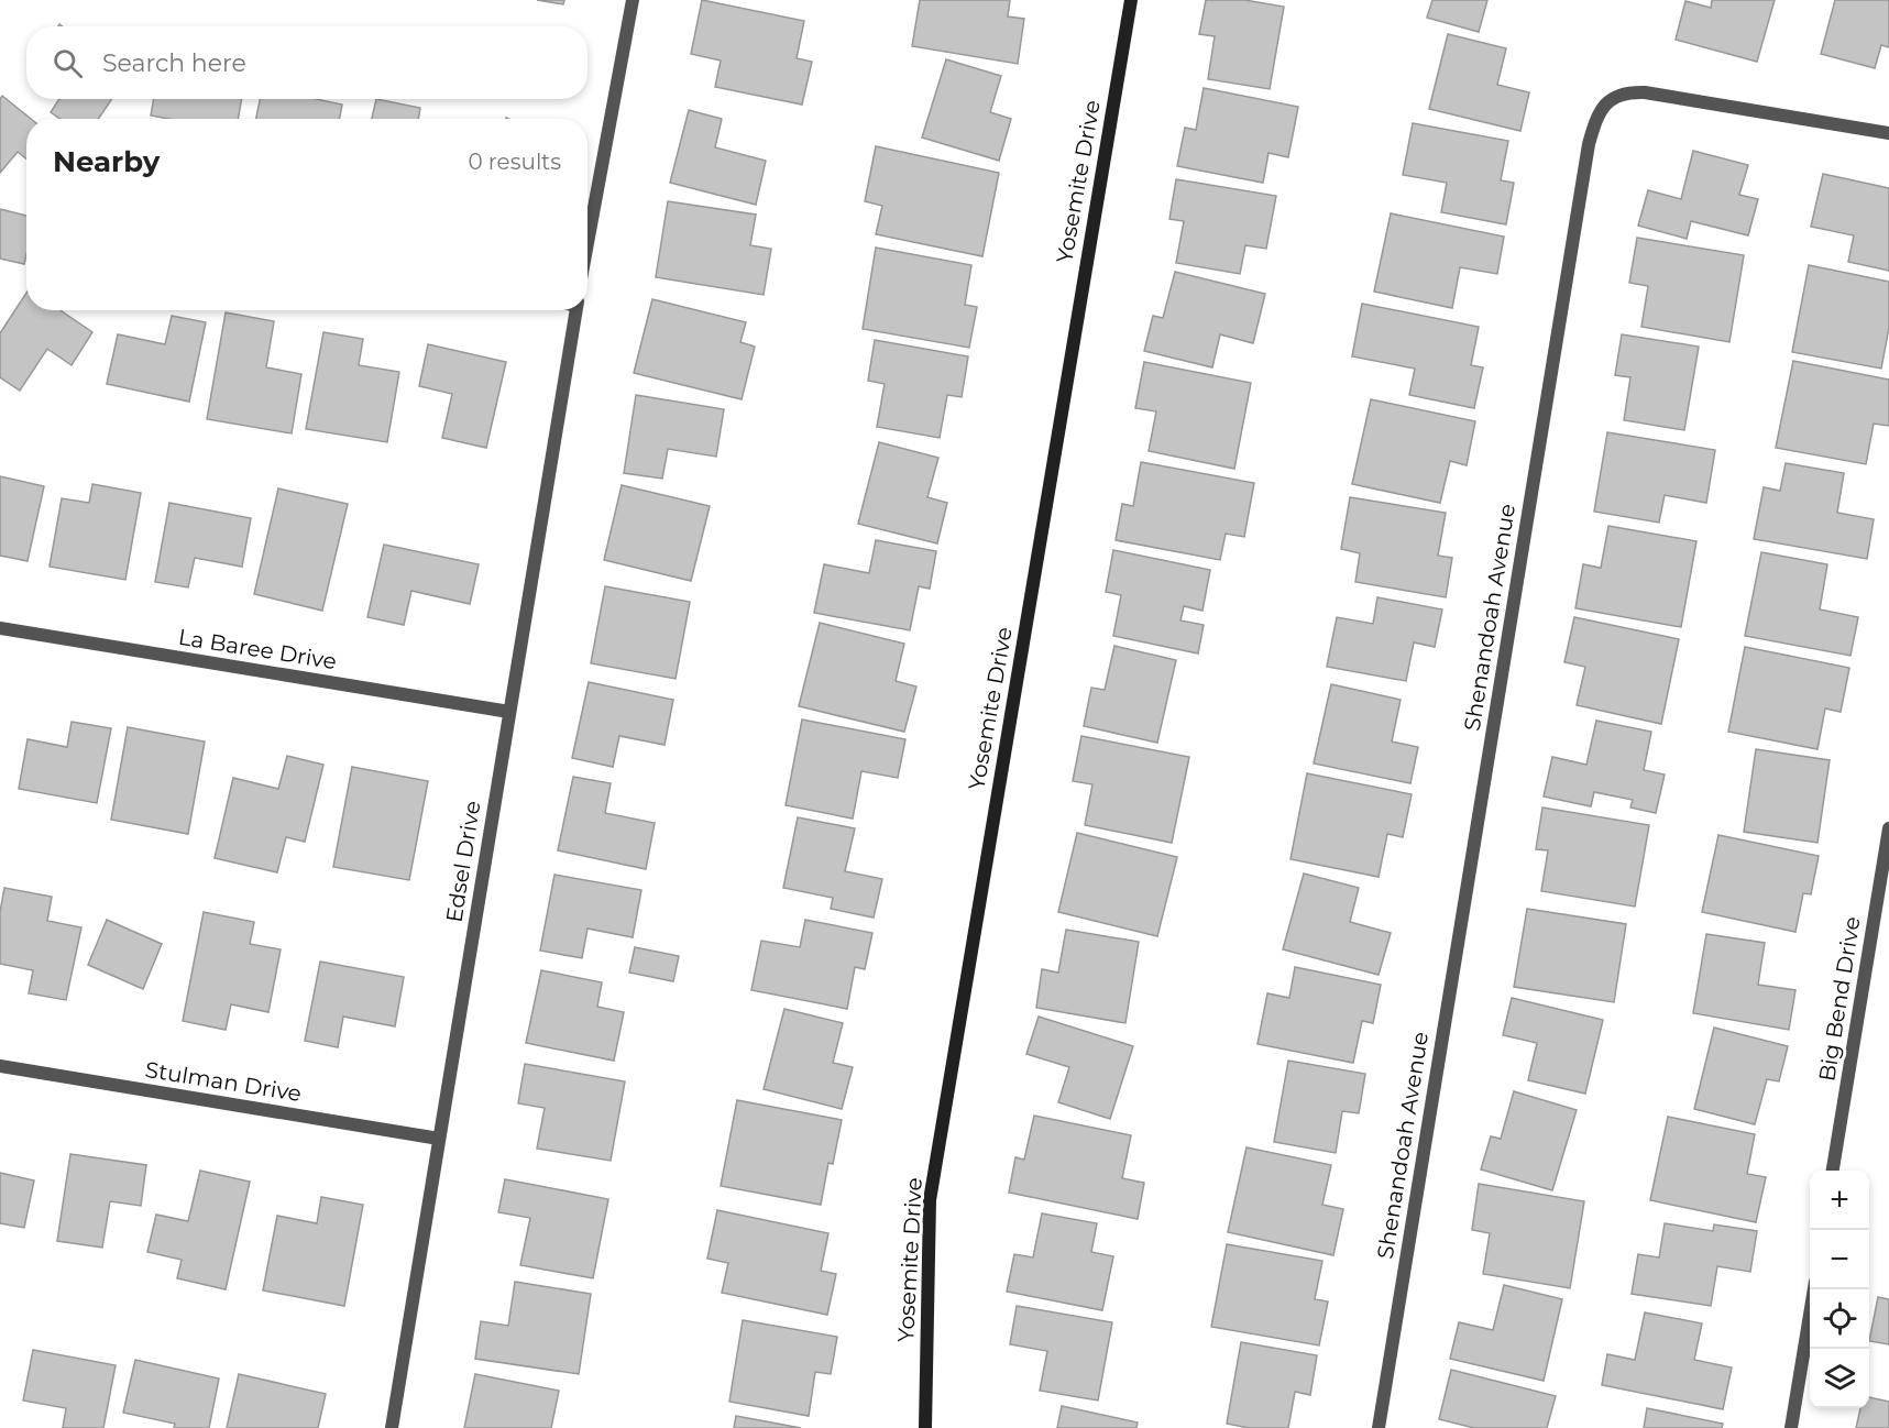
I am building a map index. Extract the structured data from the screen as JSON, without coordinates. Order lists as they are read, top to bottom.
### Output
{
  "streets": {
    "street": [
      "Yosemite Drive",
      "Shenandoah Avenue",
      "La Baree Drive",
      "Edsel Drive",
      "Big Bend Drive",
      "Stulman Drive"
    ]
  },
  "crossings": [
    ["La Baree Drive", "Edsel Drive"],
    ["Edsel Drive", "Stulman Drive"]
  ],
  "page": {
    "search": "Search here",
    "heading": ["Nearby", "0 results"],
    "map_buttons": ["+", "−"]
  }
}
